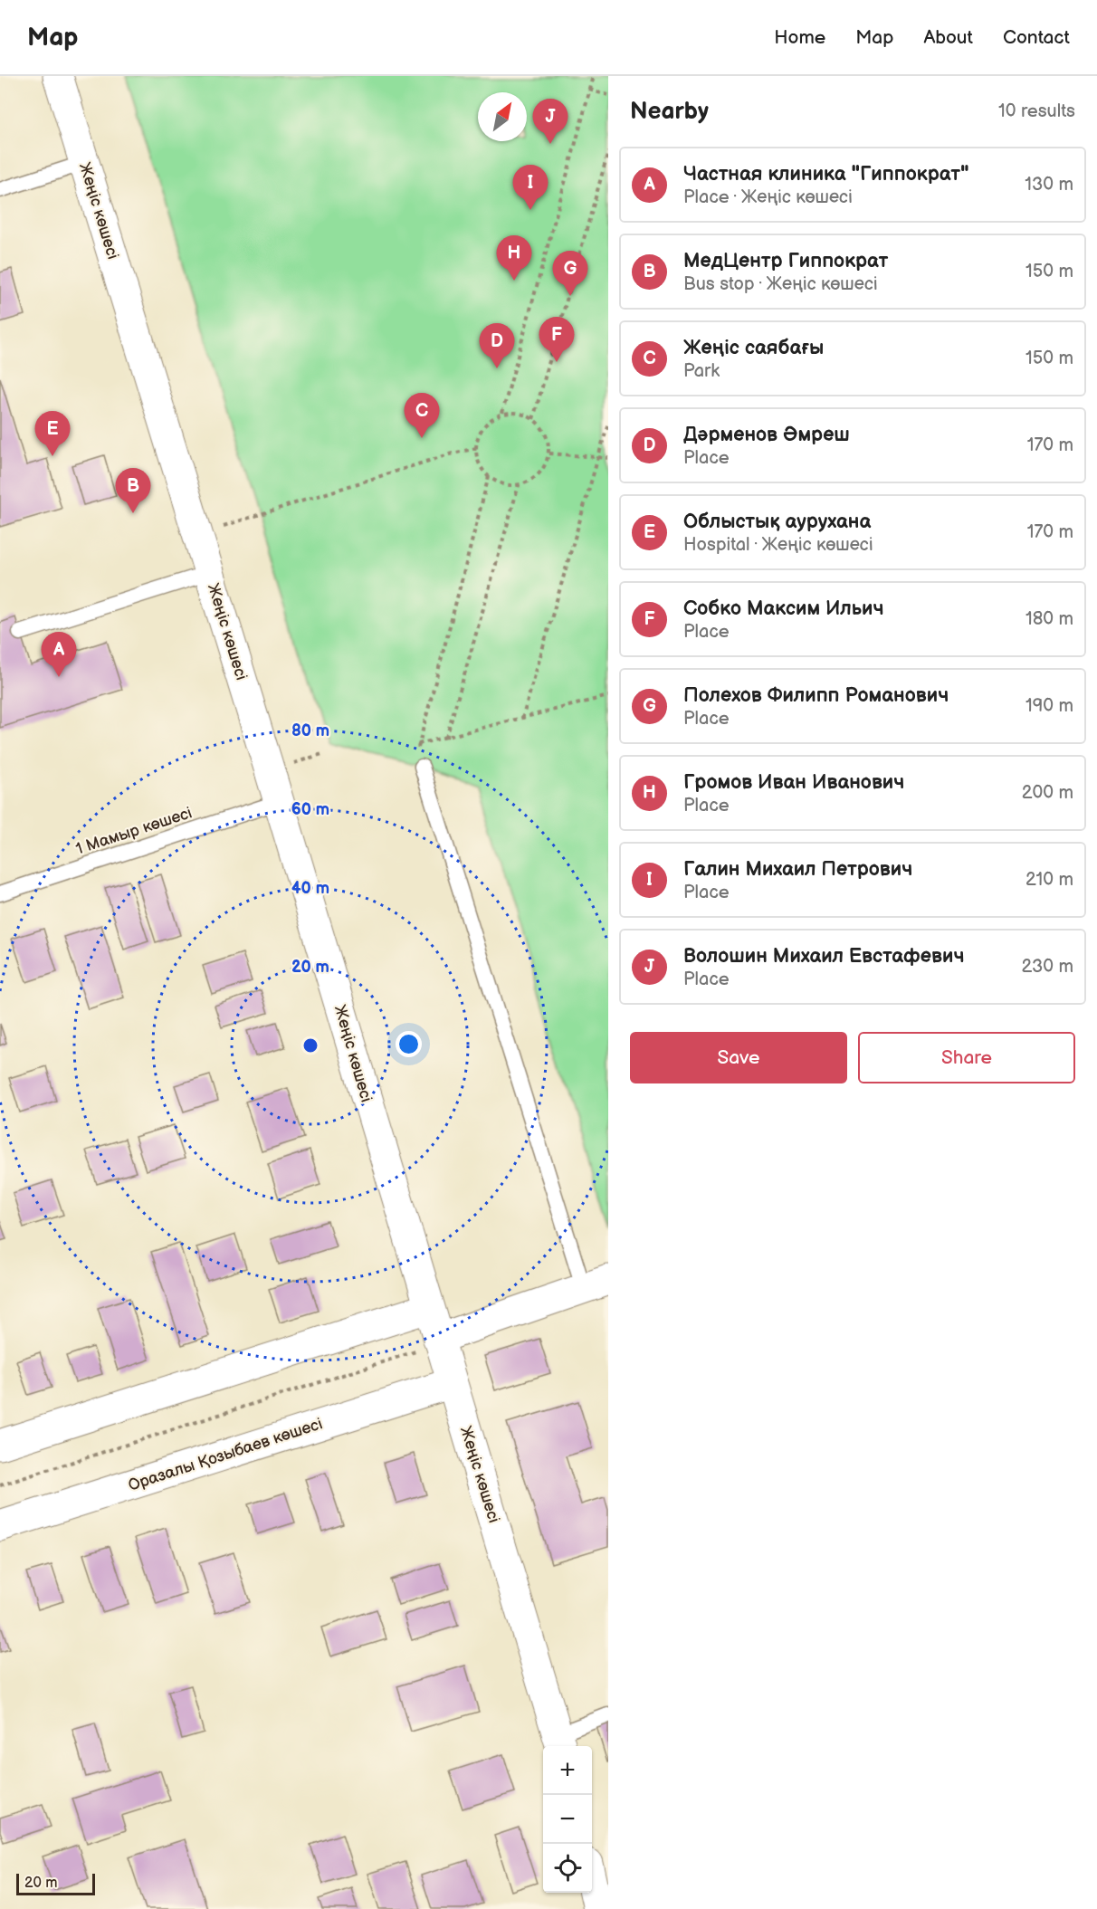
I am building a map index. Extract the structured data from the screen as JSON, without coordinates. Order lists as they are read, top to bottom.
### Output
{
  "streets": {
    "street": ["Жеңіс көшесі", "Оразалы Қозыбаев көшесі"],
    "lane": ["1 Мамыр көшесі"]
  },
  "crossings": [
    ["Жеңіс көшесі", "1 Мамыр көшесі"],
    ["Жеңіс көшесі", "Оразалы Қозыбаев көшесі"]
  ],
  "scale_bar": "20 m",
  "north": "top right",
  "page": {
    "header": "Map",
    "nav": [
      "Home",
      "Map",
      "About",
      "Contact"
    ],
    "heading": ["Nearby", "10 results"],
    "pins": [
      "J",
      "I",
      "H",
      "G",
      "F",
      "D",
      "C",
      "E",
      "B",
      "A"
    ],
    "list": [
      {
        "mark": "A",
        "name": "Частная клиника \"Гиппократ\"",
        "note": "Place · Жеңіс көшесі",
        "value": "130 m"
      },
      {
        "mark": "B",
        "name": "МедЦентр Гиппократ",
        "note": "Bus stop · Жеңіс көшесі",
        "value": "150 m"
      },
      {
        "mark": "C",
        "name": "Жеңіс саябағы",
        "note": "Park",
        "value": "150 m"
      },
      {
        "mark": "D",
        "name": "Дәрменов Әмреш",
        "note": "Place",
        "value": "170 m"
      },
      {
        "mark": "E",
        "name": "Облыстық аурухана",
        "note": "Hospital · Жеңіс көшесі",
        "value": "170 m"
      },
      {
        "mark": "F",
        "name": "Собко Максим Ильич",
        "note": "Place",
        "value": "180 m"
      },
      {
        "mark": "G",
        "name": "Полехов Филипп Романович",
        "note": "Place",
        "value": "190 m"
      },
      {
        "mark": "H",
        "name": "Громов Иван Иванович",
        "note": "Place",
        "value": "200 m"
      },
      {
        "mark": "I",
        "name": "Галин Михаил Петрович",
        "note": "Place",
        "value": "210 m"
      },
      {
        "mark": "J",
        "name": "Волошин Михаил Евстафевич",
        "note": "Place",
        "value": "230 m"
      }
    ],
    "buttons": ["Save", "Share"],
    "map_buttons": ["+", "−"],
    "scale": "20 m"
  },
  "rings": [
    "80 m",
    "60 m",
    "40 m",
    "20 m"
  ]
}
